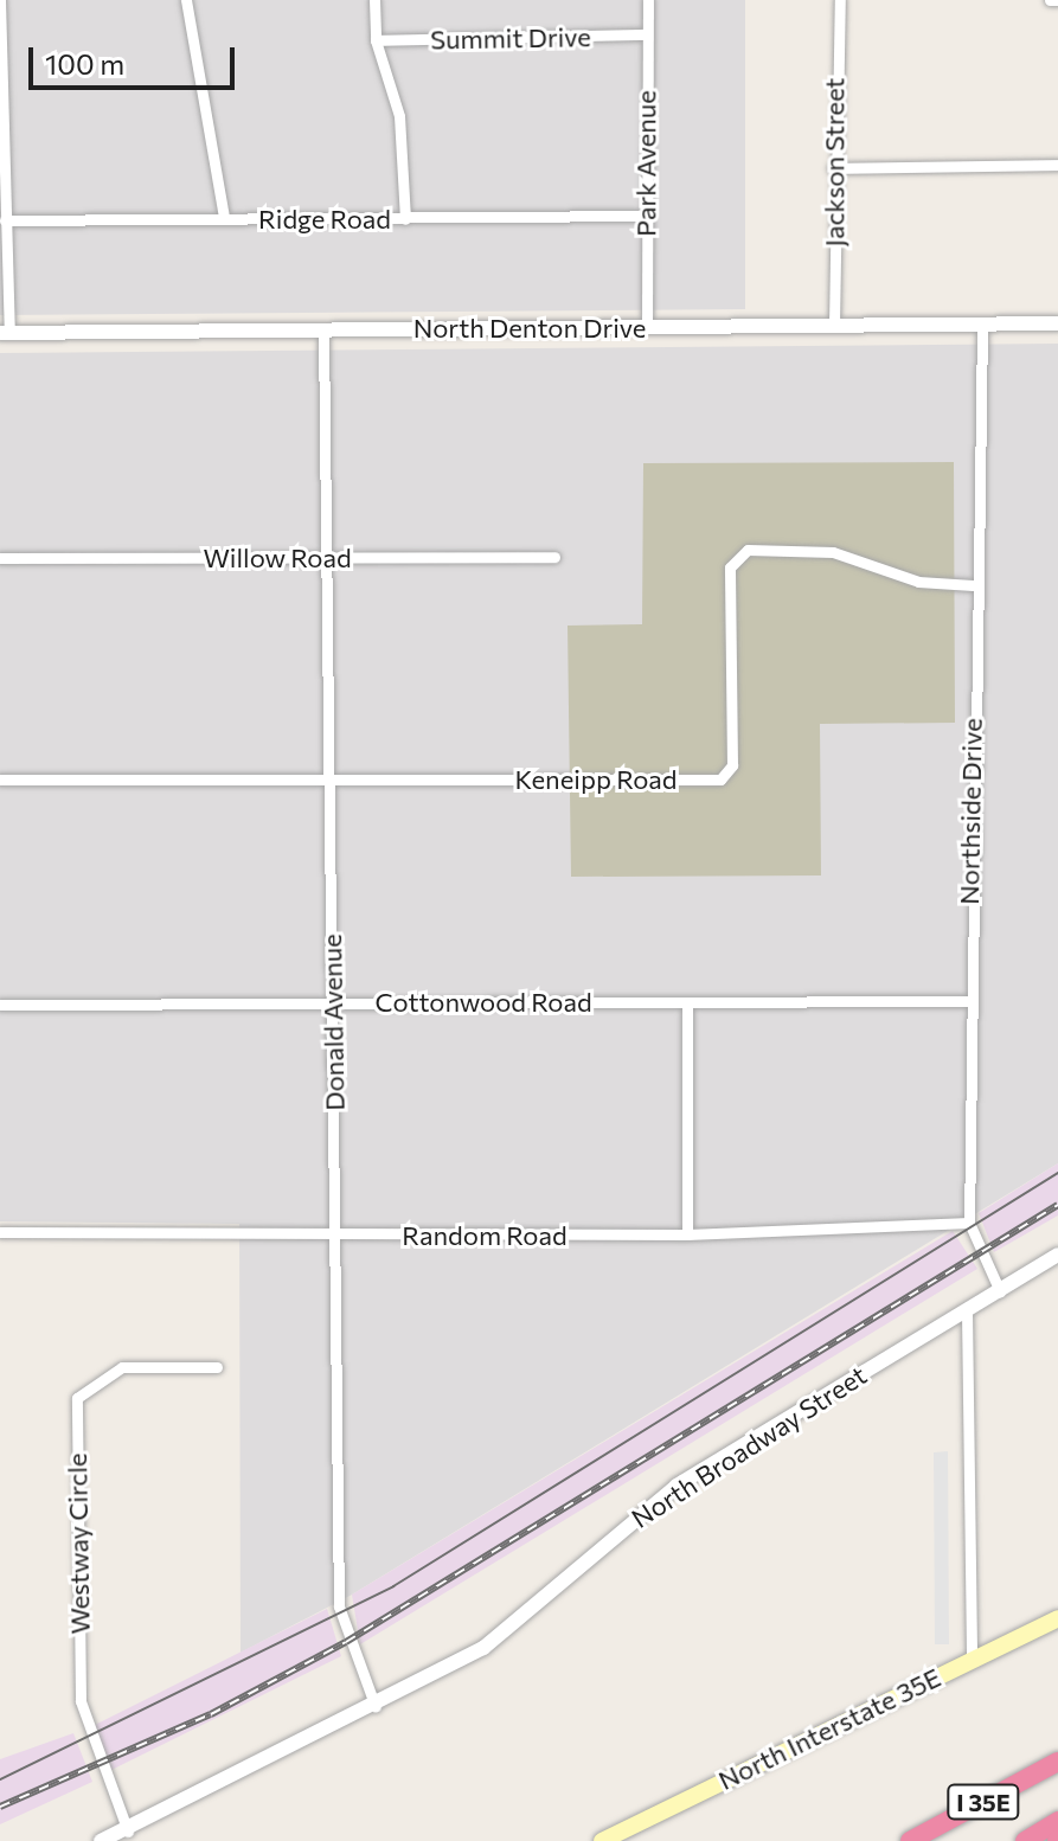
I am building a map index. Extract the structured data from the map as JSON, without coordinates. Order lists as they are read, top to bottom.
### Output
{
  "streets": {
    "highway": ["I 35E"],
    "main road": ["North Interstate 35E"],
    "street": [
      "Summit Drive",
      "Jackson Street",
      "Park Avenue",
      "Ridge Road",
      "North Denton Drive",
      "Willow Road",
      "Keneipp Road",
      "Northside Drive",
      "Cottonwood Road",
      "Donald Avenue",
      "Random Road",
      "North Broadway Street",
      "Westway Circle"
    ]
  },
  "crossings": [
    ["Summit Drive", "Park Avenue"],
    ["Jackson Street", "North Denton Drive"],
    ["Park Avenue", "Ridge Road"],
    ["Park Avenue", "North Denton Drive"],
    ["North Denton Drive", "Northside Drive"],
    ["North Denton Drive", "Donald Avenue"],
    ["Willow Road", "Donald Avenue"],
    ["Keneipp Road", "Northside Drive"],
    ["Keneipp Road", "Donald Avenue"],
    ["Northside Drive", "Cottonwood Road"],
    ["Northside Drive", "Random Road"],
    ["Northside Drive", "North Broadway Street"],
    ["Cottonwood Road", "Donald Avenue"],
    ["Donald Avenue", "Random Road"],
    ["Donald Avenue", "North Broadway Street"],
    ["North Broadway Street", "Westway Circle"]
  ],
  "scale_bar": "100 m"
}
